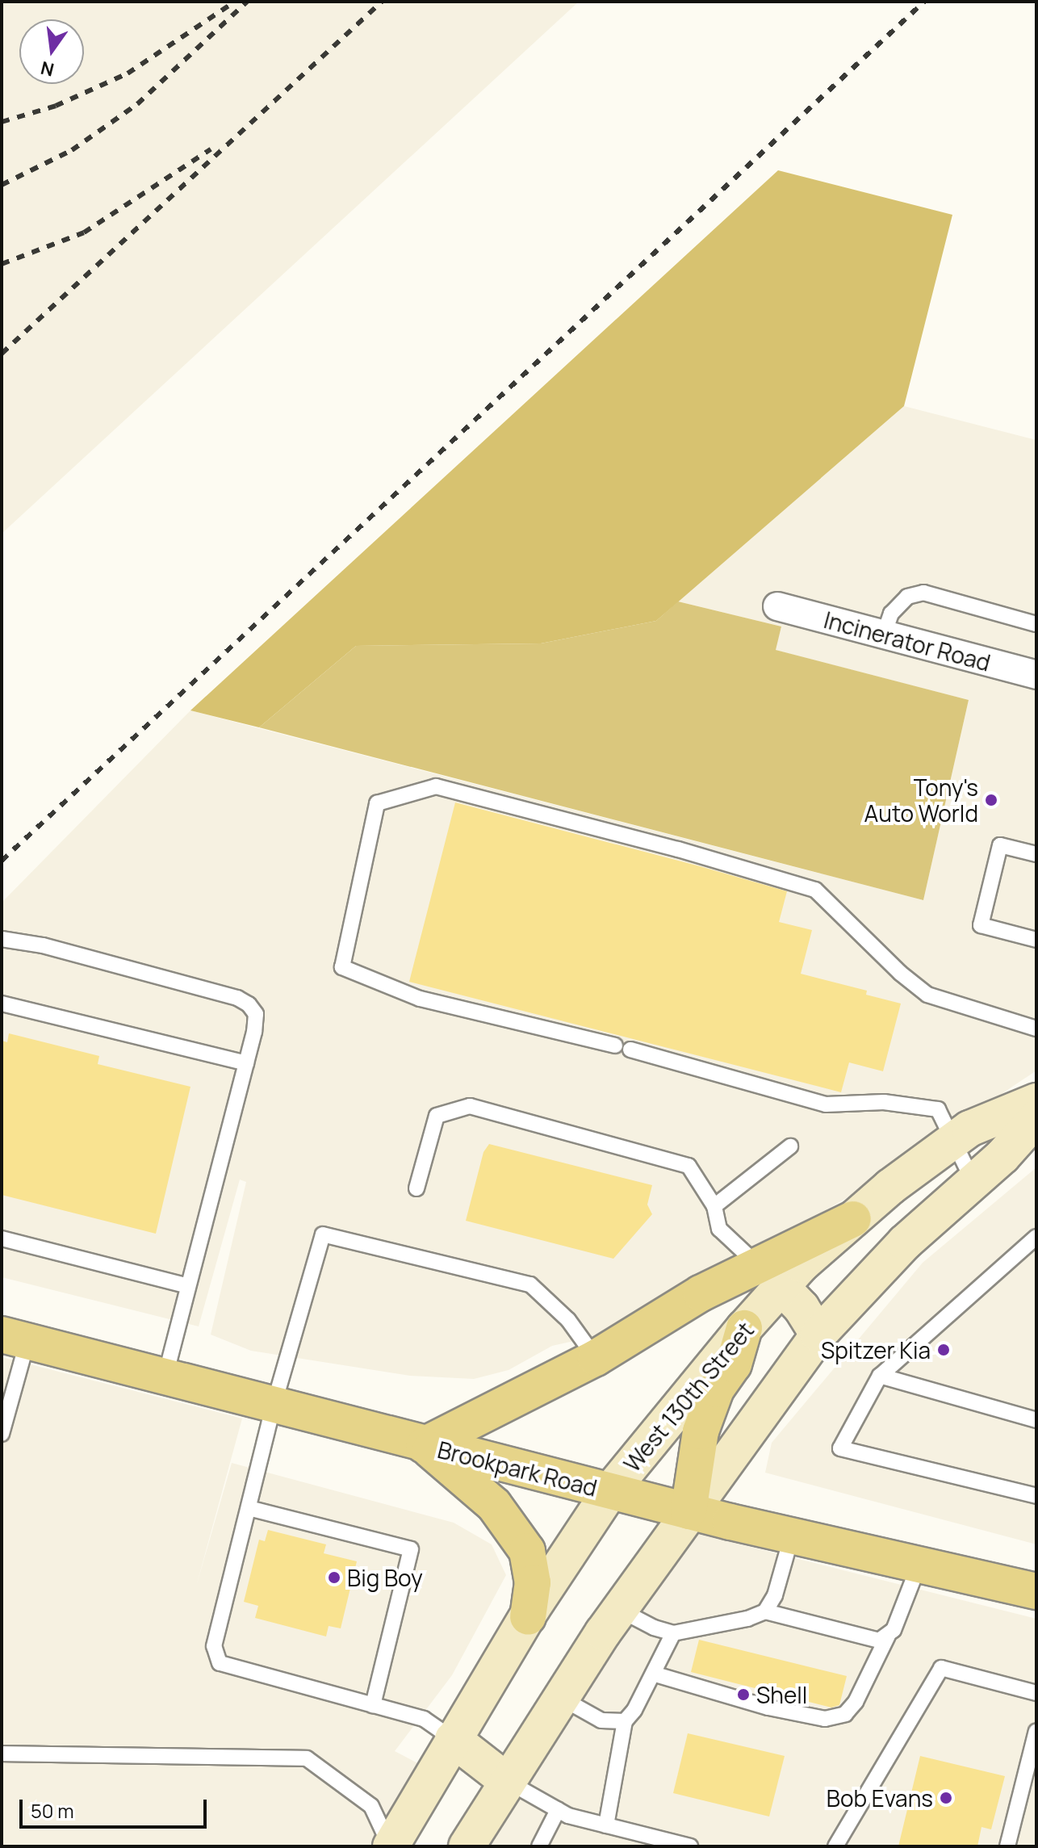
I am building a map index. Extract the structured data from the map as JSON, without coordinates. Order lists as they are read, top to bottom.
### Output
{
  "streets": {
    "main road": ["West 130th Street", "Brookpark Road"],
    "street": ["Incinerator Road"]
  },
  "crossings": [
    ["West 130th Street", "Brookpark Road"]
  ],
  "places": [
    "Tony's Auto World",
    "Spitzer Kia",
    "Big Boy",
    "Shell",
    "Bob Evans"
  ],
  "scale_bar": "50 m",
  "north": "bottom"
}
